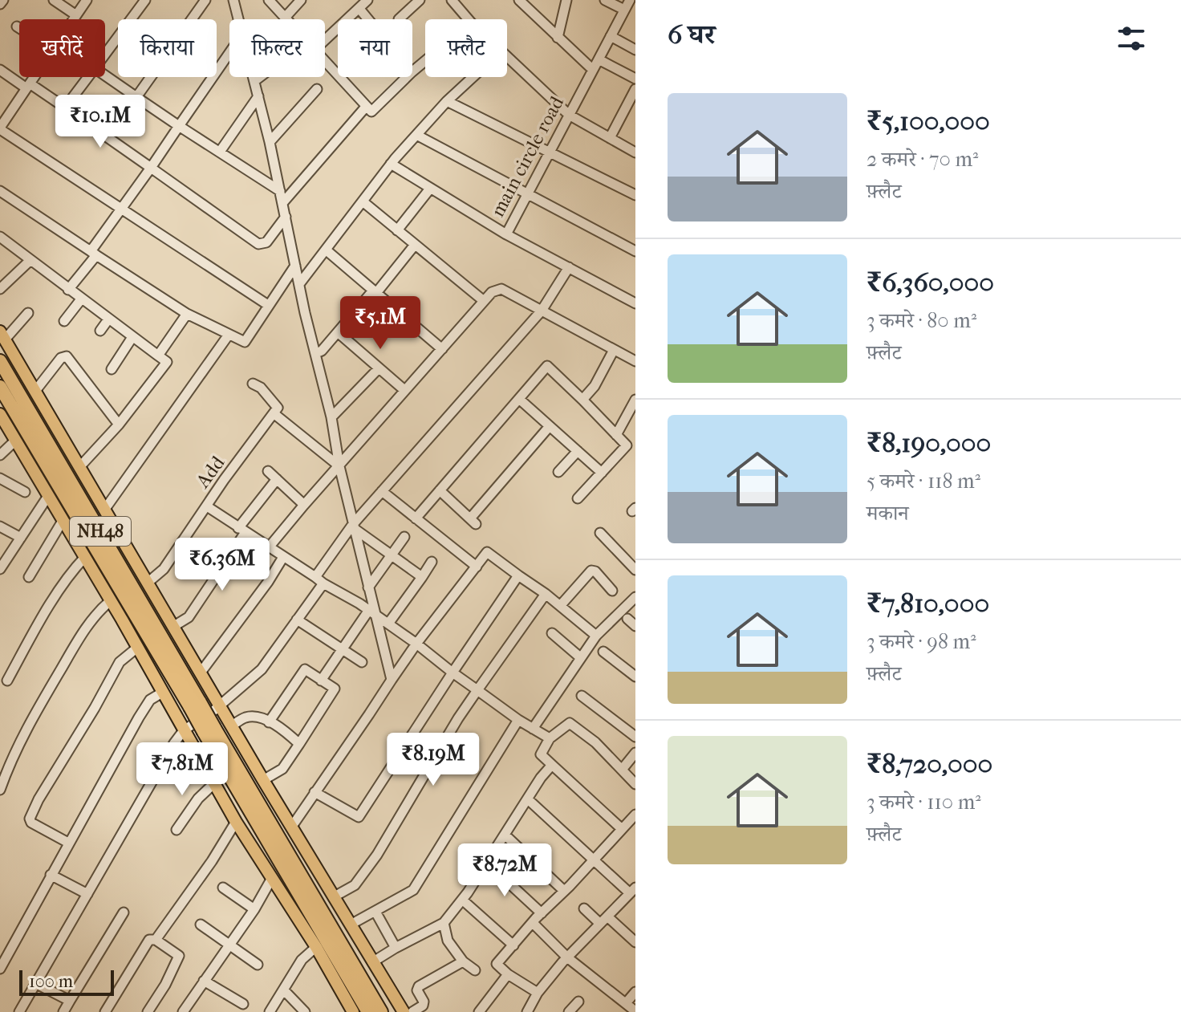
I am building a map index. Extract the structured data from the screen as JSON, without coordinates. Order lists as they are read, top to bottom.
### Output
{
  "streets": {
    "highway": ["NH48"],
    "street": ["main circle road", "Add"]
  },
  "scale_bar": "100 m",
  "page": {
    "heading": "6 घर",
    "chip": [
      "खरीदें",
      "किराया",
      "फ़िल्टर",
      "नया",
      "फ़्लैट"
    ],
    "list": [
      {
        "name": "₹5,100,000",
        "note": "2 कमरे · 70 m² · फ़्लैट"
      },
      {
        "name": "₹6,360,000",
        "note": "3 कमरे · 80 m² · फ़्लैट"
      },
      {
        "name": "₹8,190,000",
        "note": "5 कमरे · 118 m² · मकान"
      },
      {
        "name": "₹7,810,000",
        "note": "3 कमरे · 98 m² · फ़्लैट"
      },
      {
        "name": "₹8,720,000",
        "note": "3 कमरे · 110 m² · फ़्लैट"
      }
    ],
    "price": [
      "₹10.1M",
      "₹5.1M",
      "₹6.36M",
      "₹8.19M",
      "₹7.81M",
      "₹8.72M"
    ],
    "scale": "100 m"
  }
}
